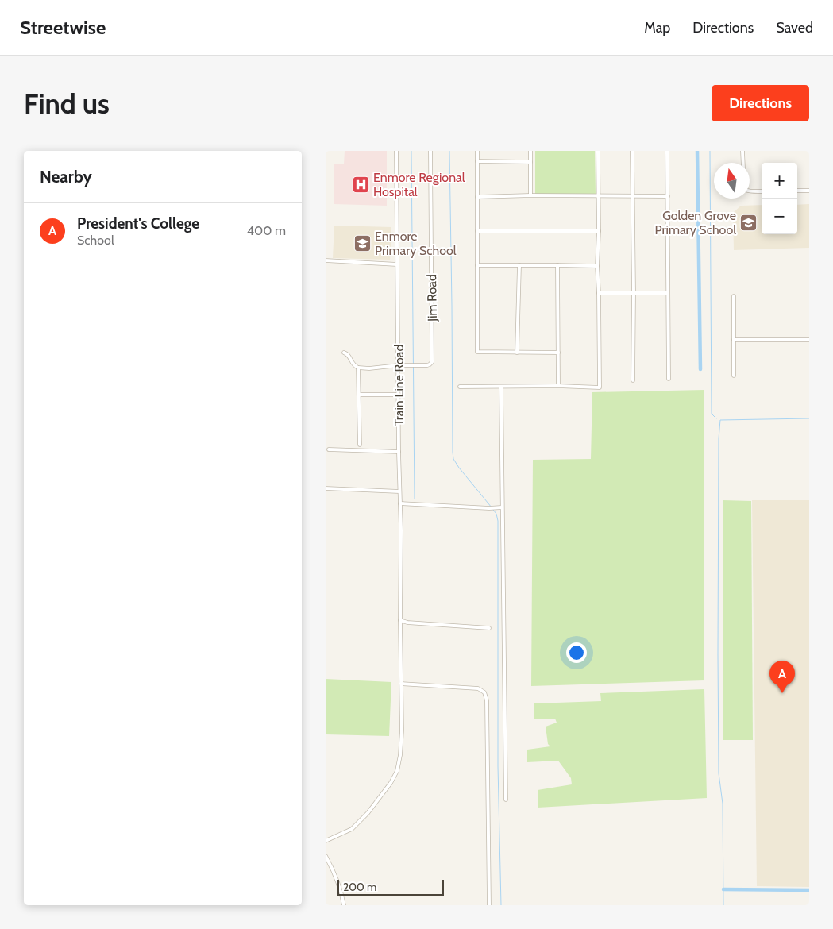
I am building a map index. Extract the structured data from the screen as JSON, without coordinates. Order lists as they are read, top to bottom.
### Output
{
  "streets": {
    "street": ["Jim Road", "Train Line Road"]
  },
  "crossings": [
    ["Jim Road", "Train Line Road"]
  ],
  "places": {
    "hospital": ["Enmore Regional Hospital"],
    "school or university": ["Golden Grove Primary School", "Enmore Primary School"]
  },
  "scale_bar": "200 m",
  "north": "top",
  "page": {
    "header": "Streetwise",
    "nav": ["Map", "Directions", "Saved"],
    "buttons": "Directions",
    "title": "Find us",
    "heading": "Nearby",
    "map_buttons": ["+", "−"],
    "list": [
      {
        "mark": "A",
        "name": "President's College",
        "note": "School",
        "value": "400 m"
      }
    ],
    "pins": "A",
    "scale": "200 m"
  }
}
